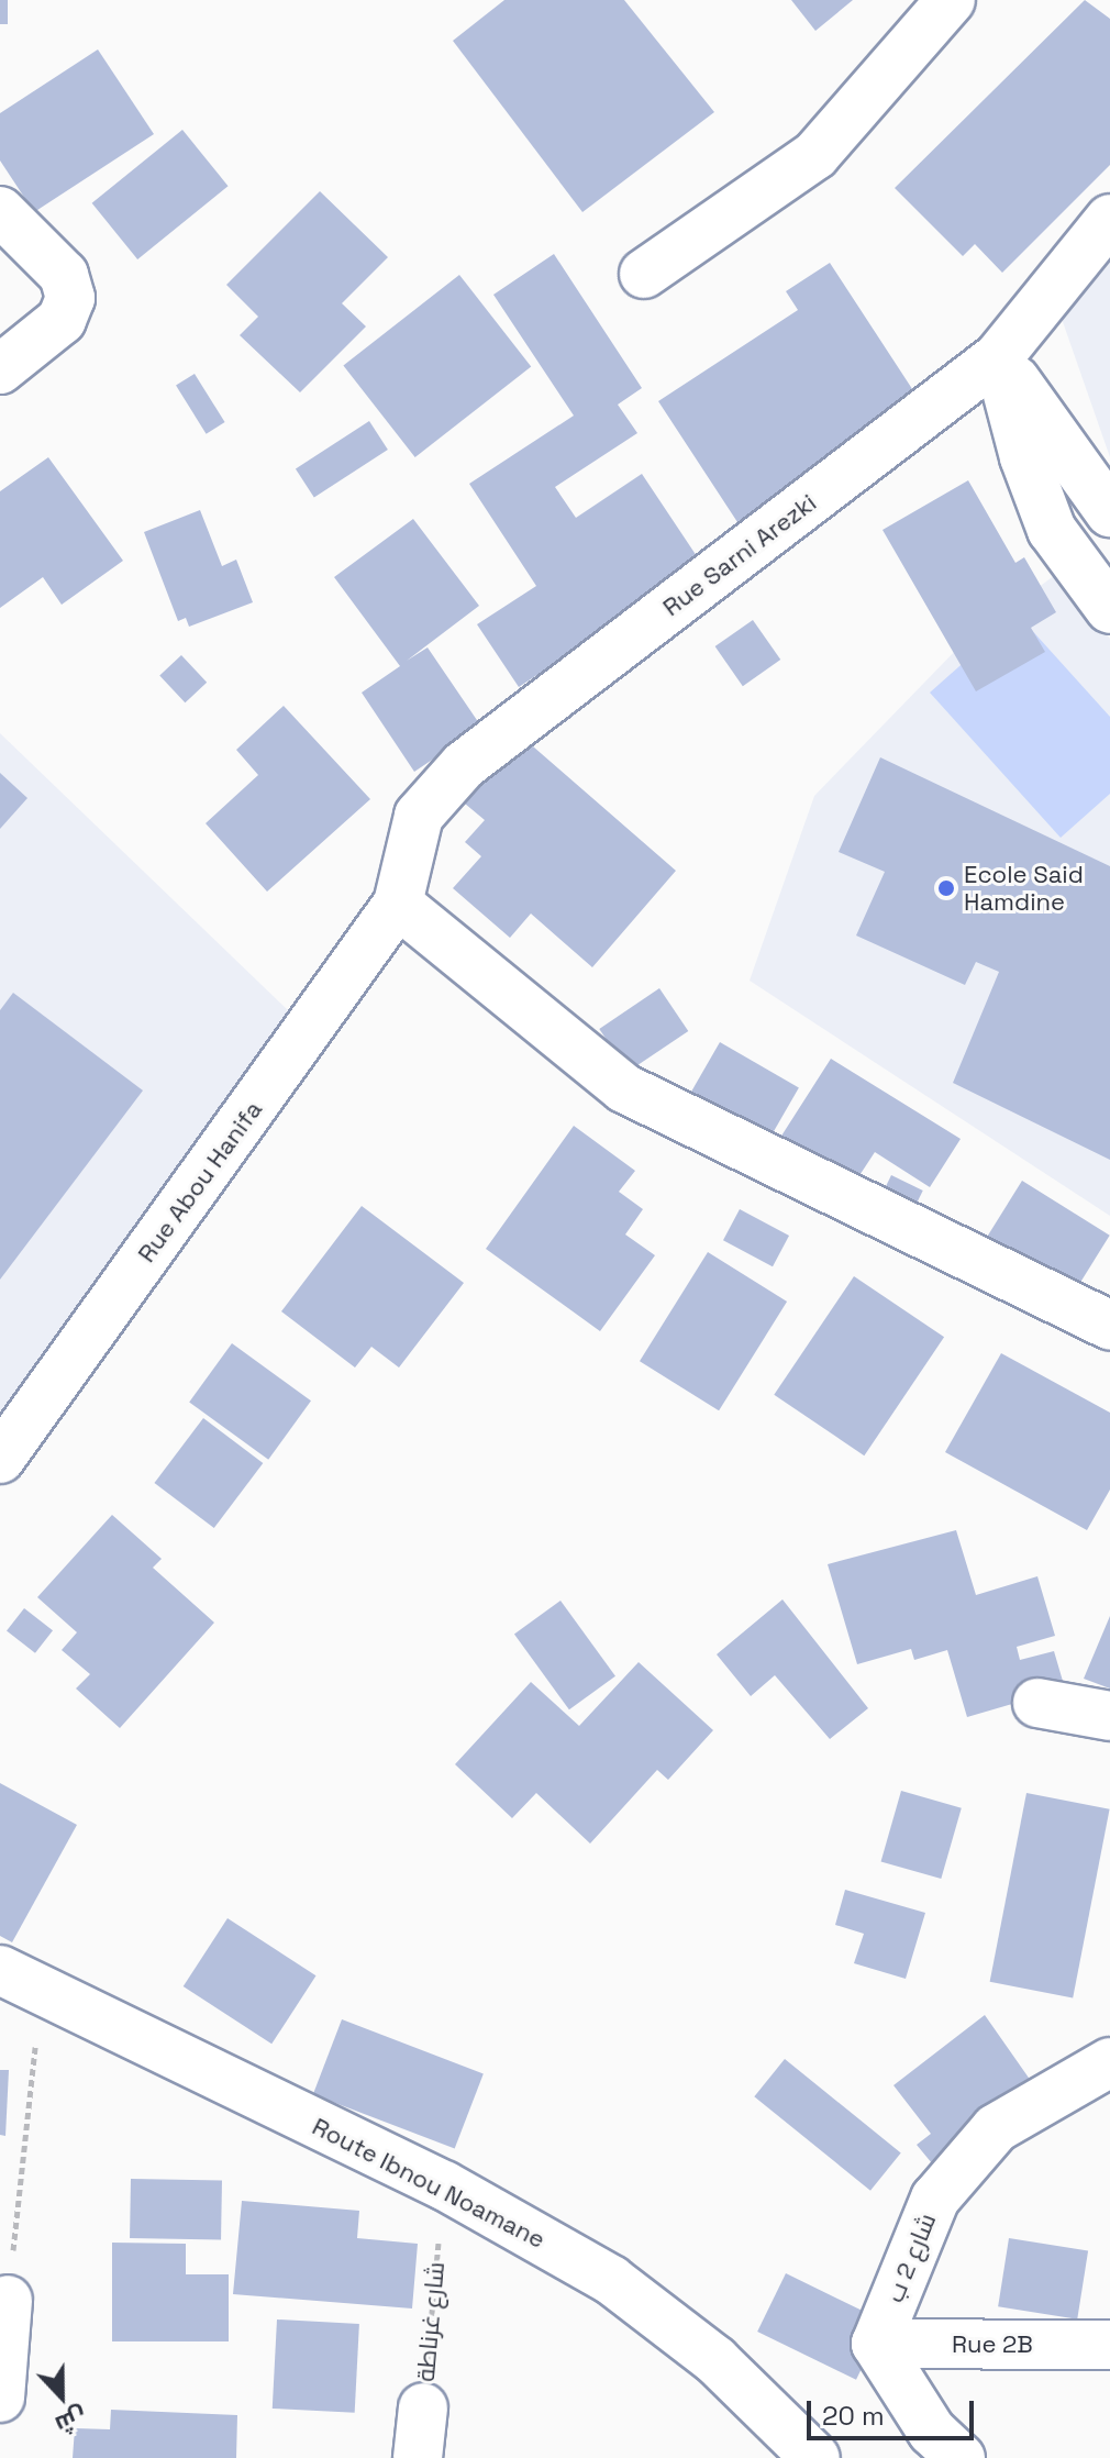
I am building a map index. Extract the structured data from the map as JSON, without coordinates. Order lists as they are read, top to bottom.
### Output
{
  "streets": {
    "street": [
      "Rue Sarni Arezki",
      "Rue Abou Hanifa",
      "Route Ibnou Noamane",
      "شارع 2 ب",
      "شارع غرناطة",
      "Rue 2B"
    ]
  },
  "crossings": [
    ["Rue Sarni Arezki", "Rue Abou Hanifa"],
    ["Route Ibnou Noamane", "شارع غرناطة"],
    ["شارع 2 ب", "Rue 2B"]
  ],
  "places": ["Ecole Said Hamdine"],
  "scale_bar": "20 m",
  "north": "bottom"
}
